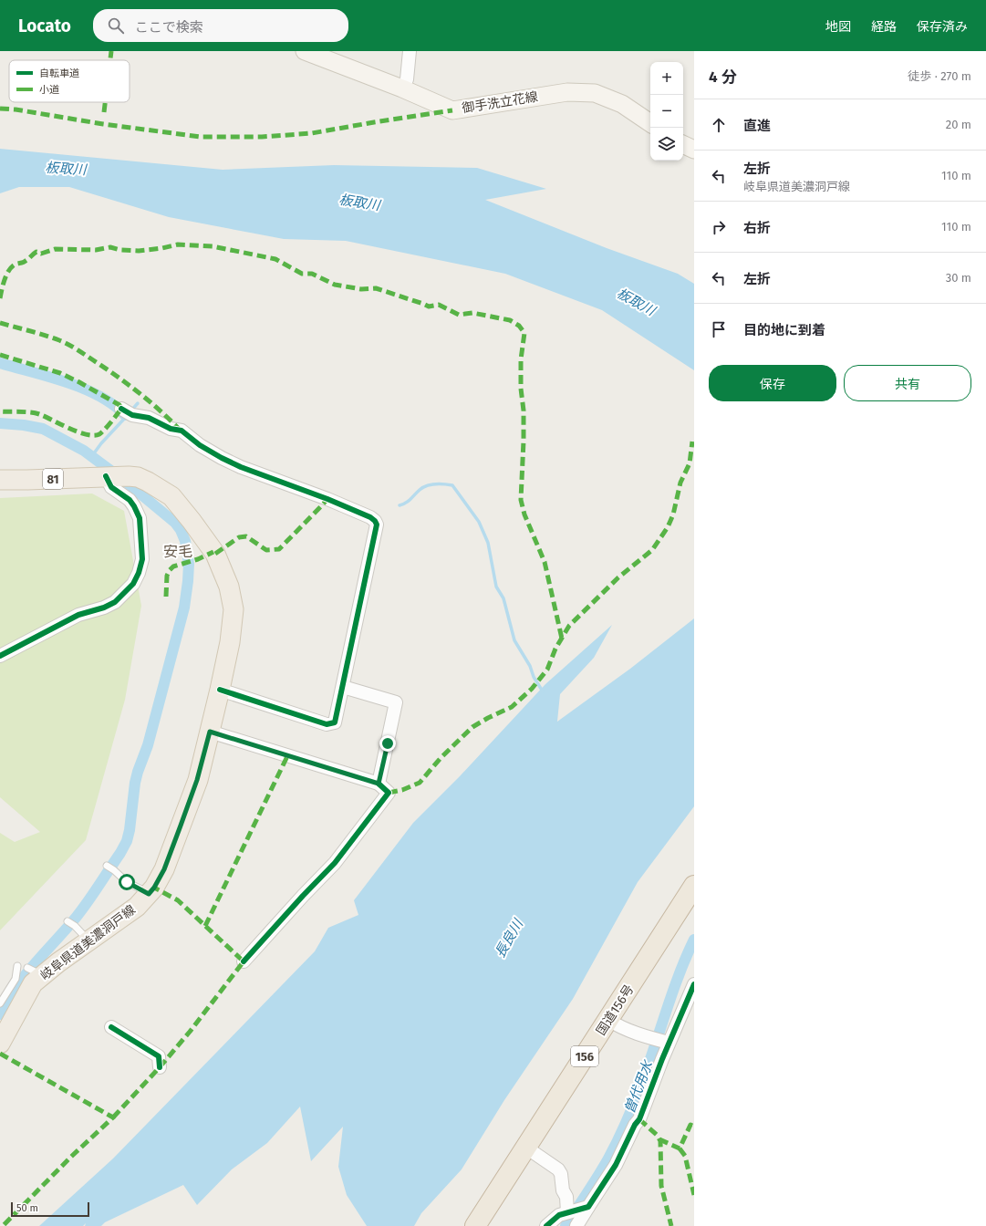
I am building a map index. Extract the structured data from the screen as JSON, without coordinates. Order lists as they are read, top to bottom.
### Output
{
  "streets": {
    "highway": ["国道156号", "156"],
    "main road": ["御手洗立花線", "81", "岐阜県道美濃洞戸線"]
  },
  "districts": ["安毛"],
  "water": ["板取川", "長良川", "曽代用水"],
  "legend": ["自転車道", "小道"],
  "scale_bar": "50 m",
  "page": {
    "header": "Locato",
    "search": "ここで検索",
    "nav": ["地図", "経路", "保存済み"],
    "heading": ["4 分", "徒歩 · 270 m"],
    "map_buttons": ["+", "−"],
    "list": [
      ["直進", "20 m"],
      ["左折", "岐阜県道美濃洞戸線", "110 m"],
      ["右折", "110 m"],
      ["左折", "30 m"],
      "目的地に到着"
    ],
    "buttons": ["保存", "共有"],
    "scale": "50 m"
  }
}
